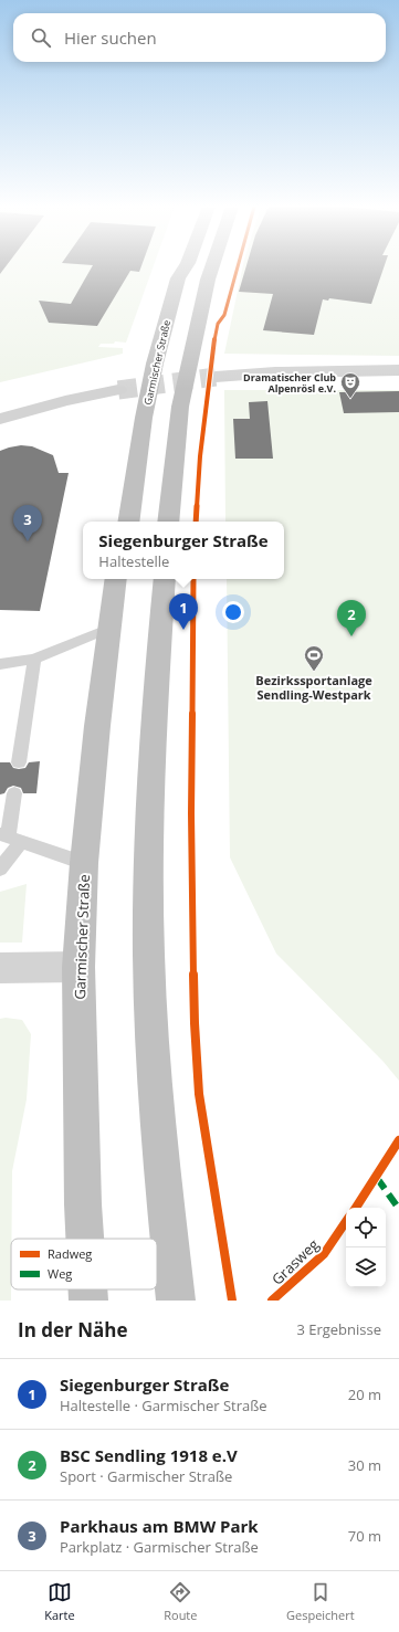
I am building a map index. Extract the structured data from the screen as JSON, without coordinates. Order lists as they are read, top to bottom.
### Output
{
  "streets": {
    "highway": ["Garmischer Straße"],
    "cycle path": ["Grasweg"]
  },
  "places": {
    "theatre": ["Dramatischer Club Alpenrösl e.V."],
    "sports": ["Bezirkssportanlage Sendling-Westpark"]
  },
  "legend": ["Radweg", "Weg"],
  "page": {
    "search": "Hier suchen",
    "pins": ["3", "1", "2"],
    "popup": ["Siegenburger Straße", "Haltestelle"],
    "heading": ["In der Nähe", "3 Ergebnisse"],
    "list": [
      {
        "mark": "1",
        "name": "Siegenburger Straße",
        "note": "Haltestelle · Garmischer Straße",
        "value": "20 m"
      },
      {
        "mark": "2",
        "name": "BSC Sendling 1918 e.V",
        "note": "Sport · Garmischer Straße",
        "value": "30 m"
      },
      {
        "mark": "3",
        "name": "Parkhaus am BMW Park",
        "note": "Parkplatz · Garmischer Straße",
        "value": "70 m"
      }
    ],
    "nav": ["Karte", "Route", "Gespeichert"]
  }
}
